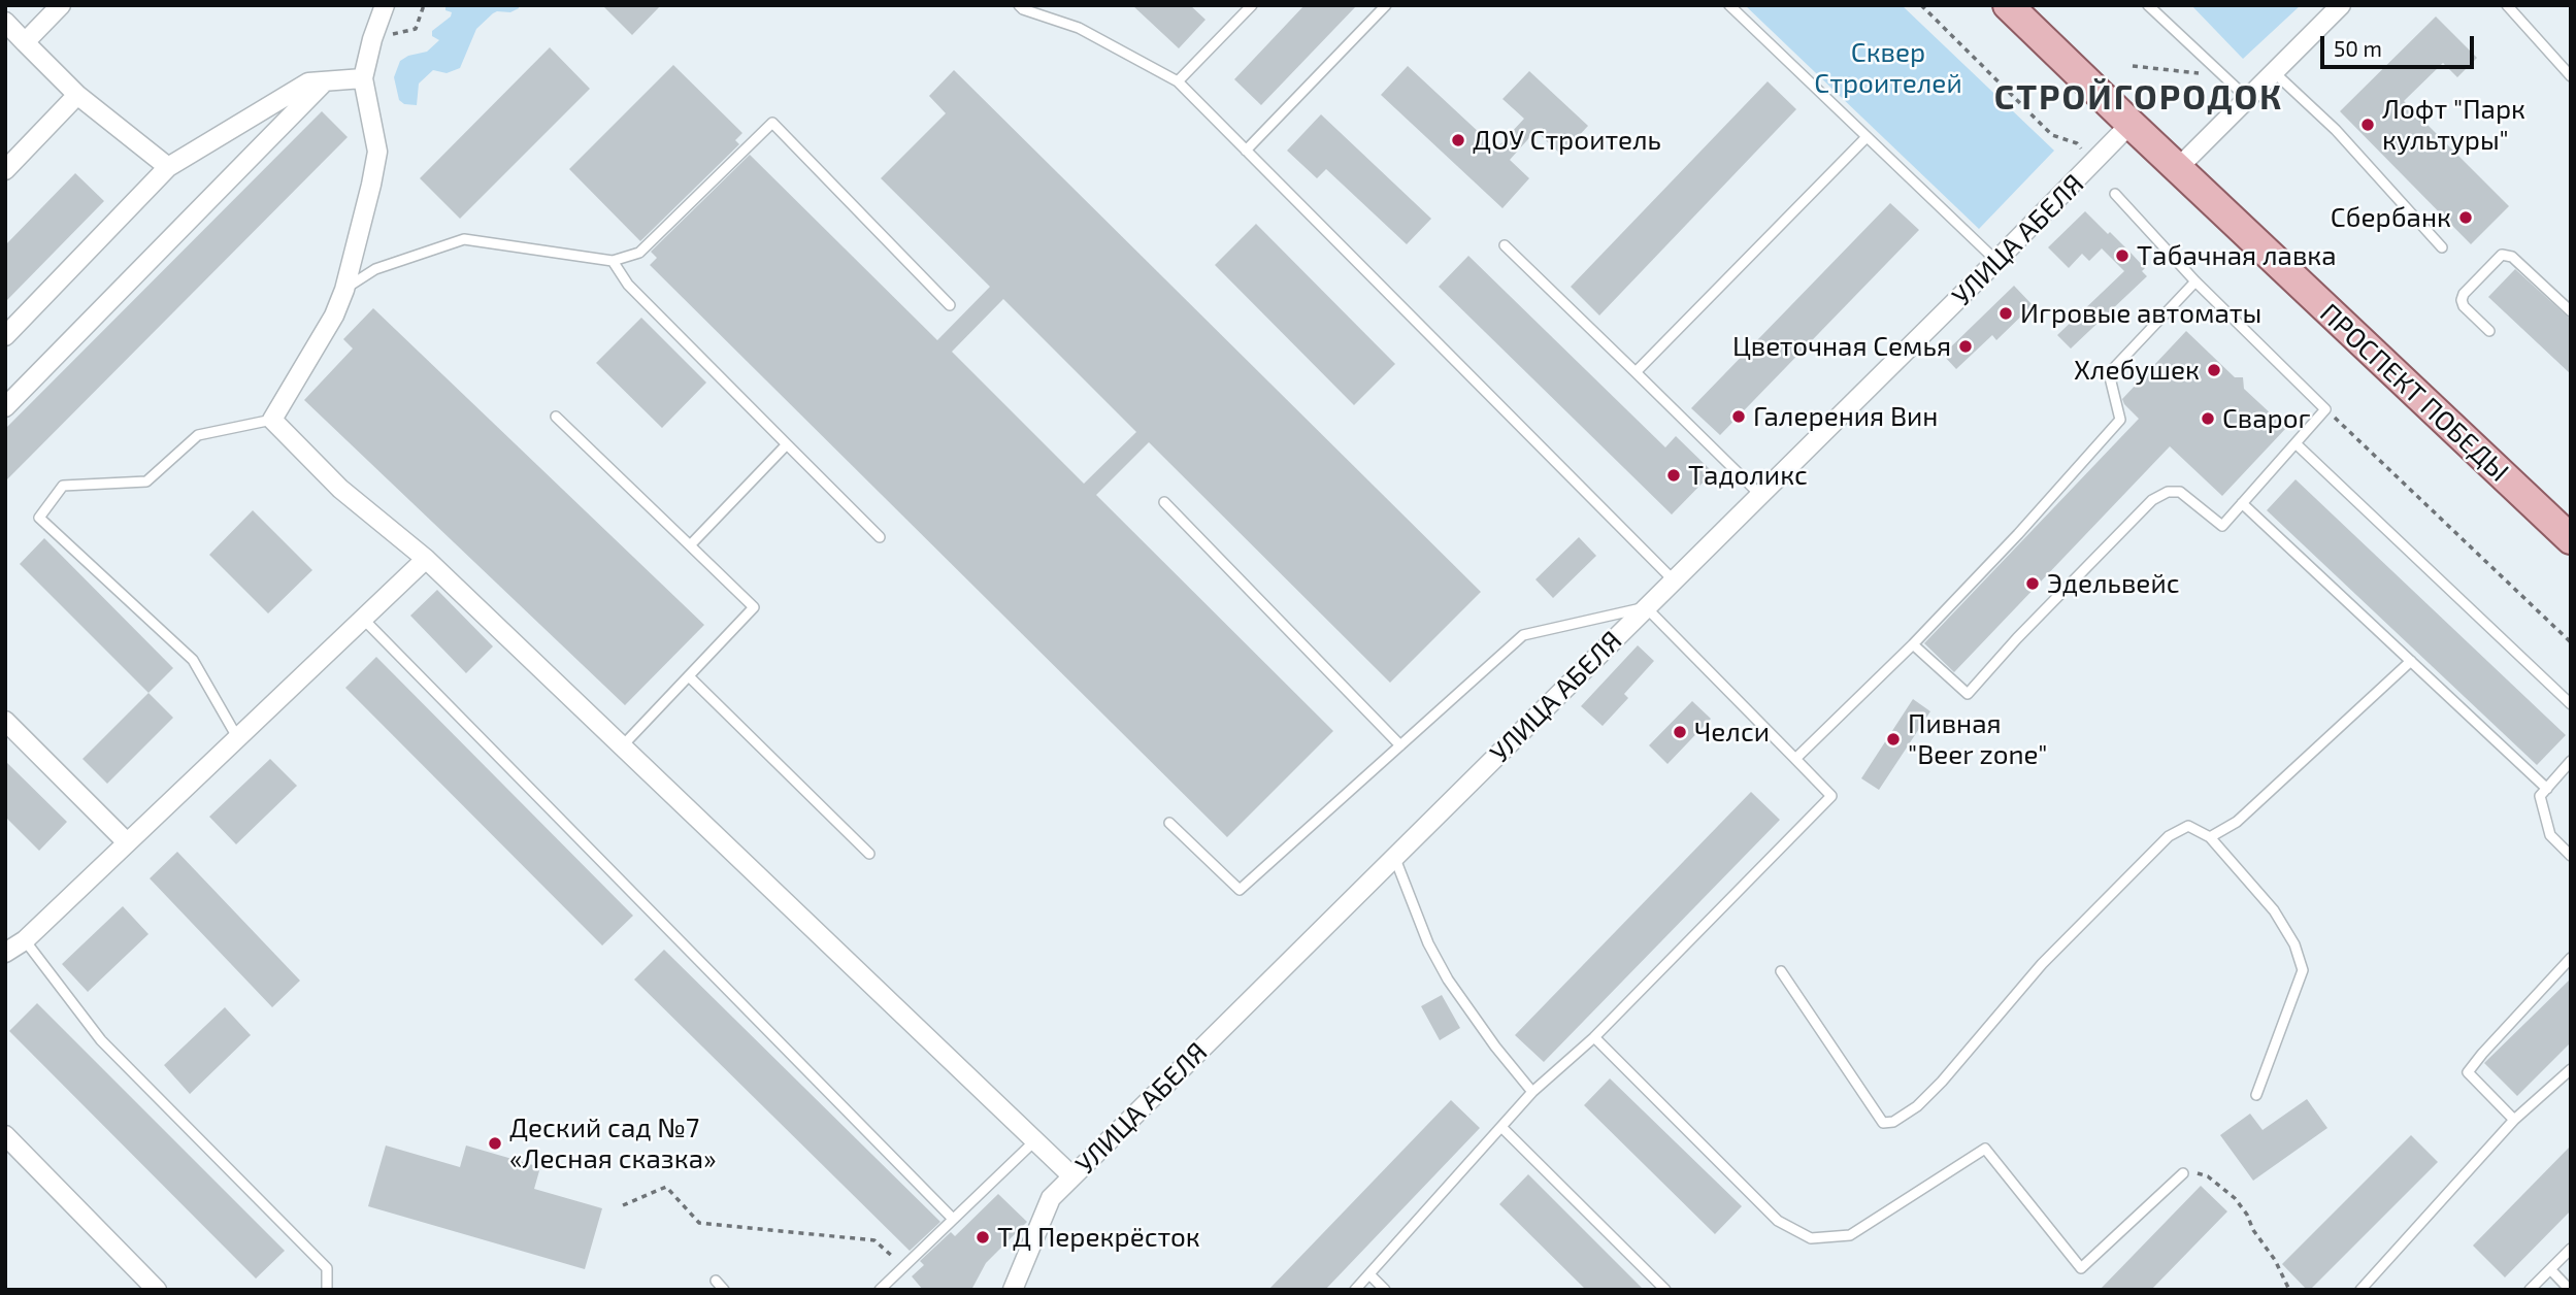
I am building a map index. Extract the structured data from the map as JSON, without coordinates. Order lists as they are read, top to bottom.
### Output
{
  "streets": {
    "main road": ["ПРОСПЕКТ ПОБЕДЫ"],
    "street": ["УЛИЦА АБЕЛЯ"]
  },
  "crossings": [
    ["УЛИЦА АБЕЛЯ", "ПРОСПЕКТ ПОБЕДЫ"]
  ],
  "districts": ["СТРОЙГОРОДОК"],
  "parks": ["Сквер Строителей"],
  "places": [
    "Лофт \"Парк культуры\"",
    "ДОУ Строитель",
    "Сбербанк",
    "Табачная лавка",
    "Игровые автоматы",
    "Цветочная Семья",
    "Хлебушек",
    "Галерения Вин",
    "Сварог",
    "Тадоликс",
    "Эдельвейс",
    "Челси",
    "Пивная \"Beer zone\"",
    "Деский сад №7 «Лесная сказка»",
    "ТД Перекрёсток"
  ],
  "scale_bar": "50 m"
}
